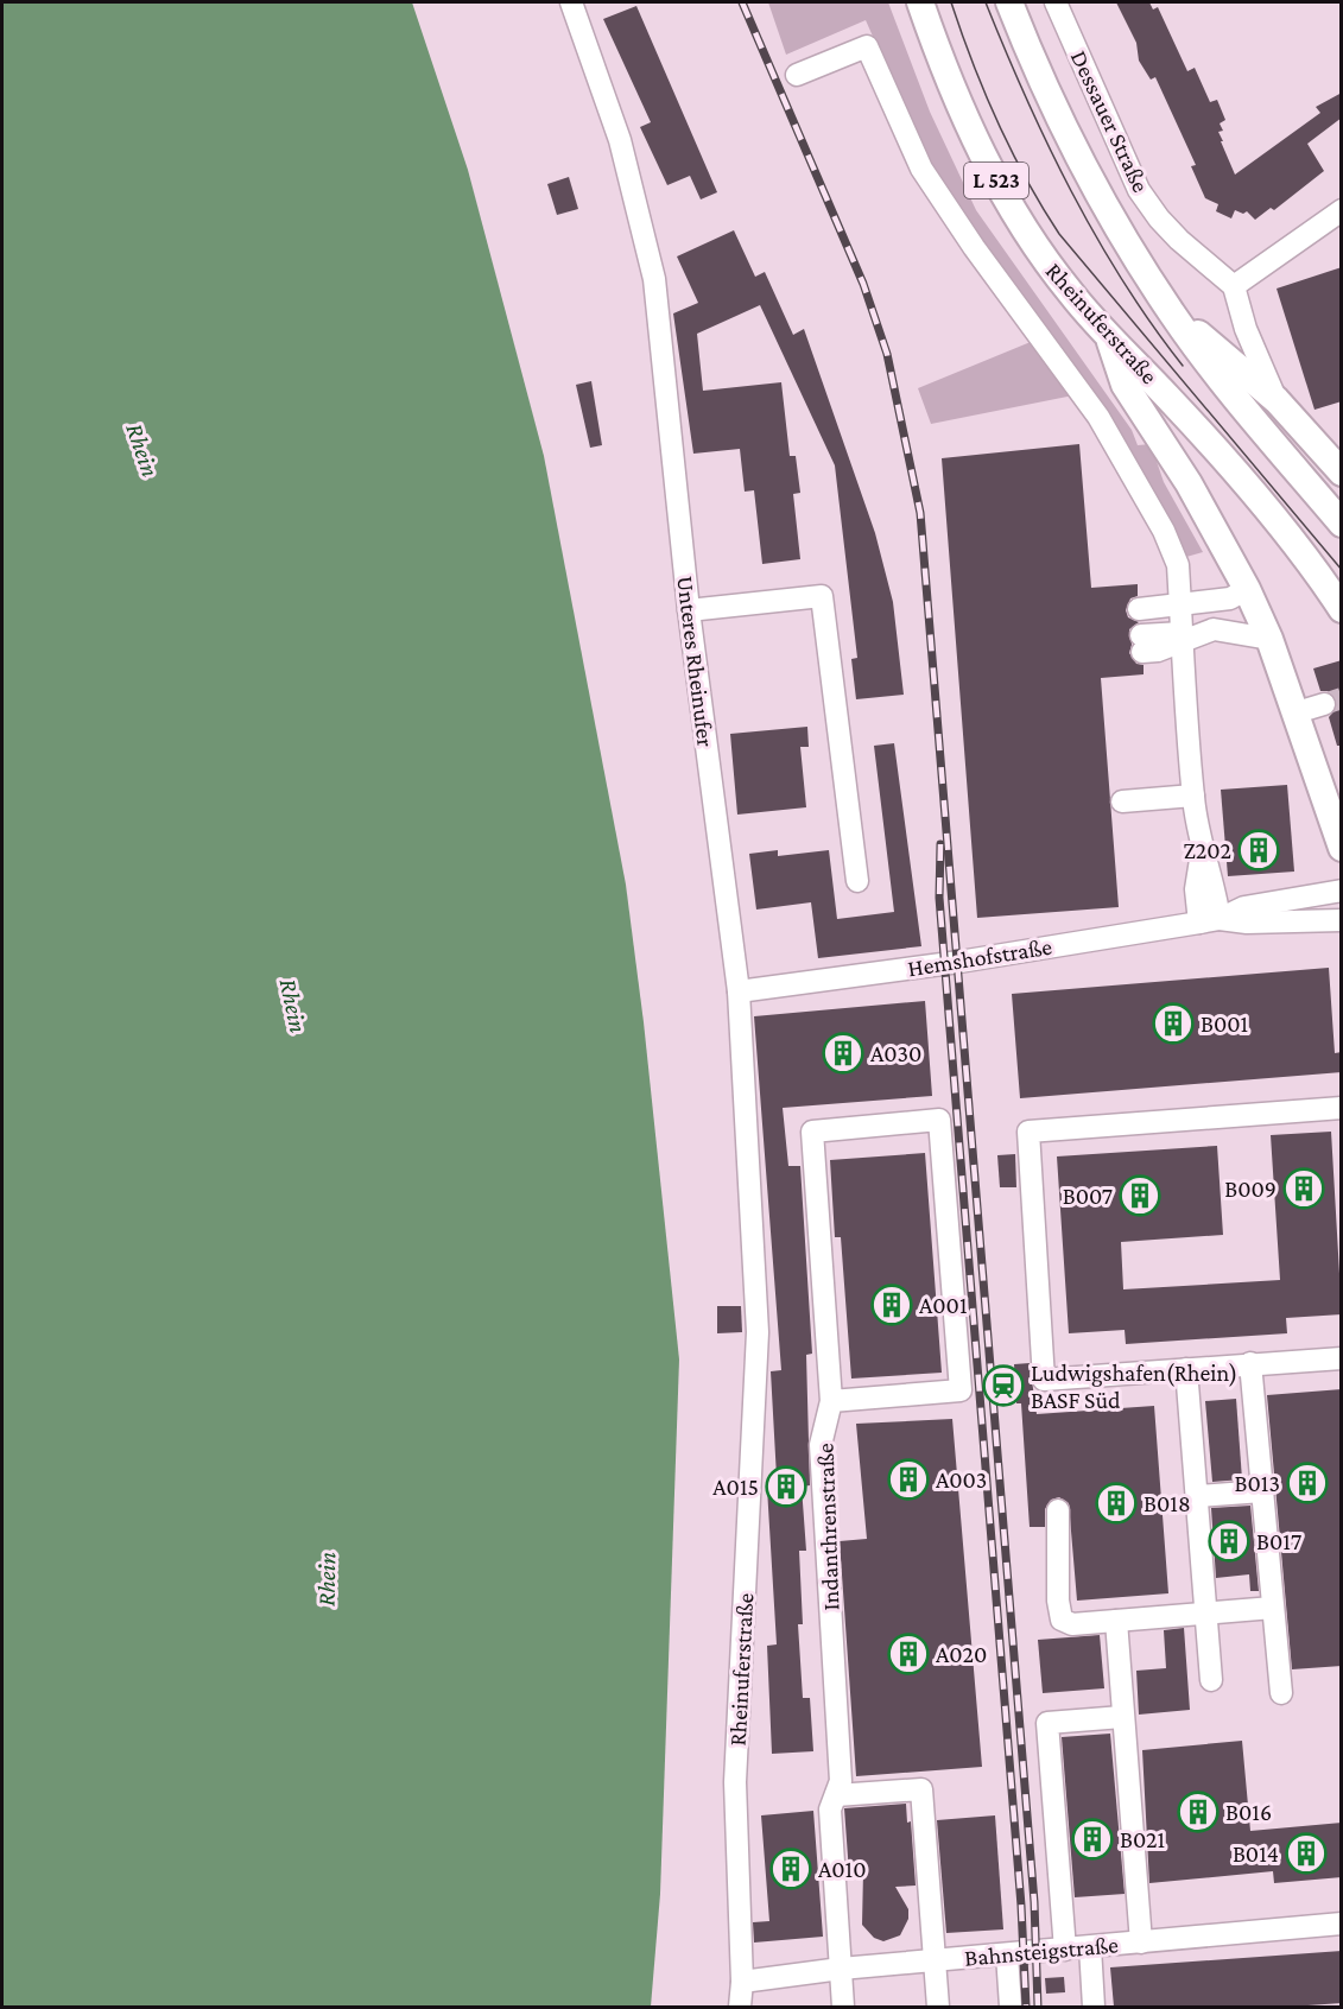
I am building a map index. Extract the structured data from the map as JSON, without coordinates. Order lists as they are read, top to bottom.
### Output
{
  "streets": {
    "main road": ["L 523", "Rheinuferstraße"],
    "street": [
      "Dessauer Straße",
      "Unteres Rheinufer",
      "Hemshofstraße",
      "Indanthrenstraße",
      "Bahnsteigstraße"
    ]
  },
  "crossings": [
    ["Rheinuferstraße", "Unteres Rheinufer"],
    ["Rheinuferstraße", "Bahnsteigstraße"],
    ["Unteres Rheinufer", "Hemshofstraße"],
    ["Indanthrenstraße", "Bahnsteigstraße"]
  ],
  "water": ["Rhein"],
  "places": {
    "building": [
      "Z202",
      "B001",
      "A030",
      "B009",
      "B007",
      "A001",
      "A003",
      "B013",
      "A015",
      "B018",
      "B017",
      "A020",
      "B016",
      "B021",
      "B014",
      "A010"
    ],
    "station": ["Ludwigshafen(Rhein) BASF Süd"]
  }
}
